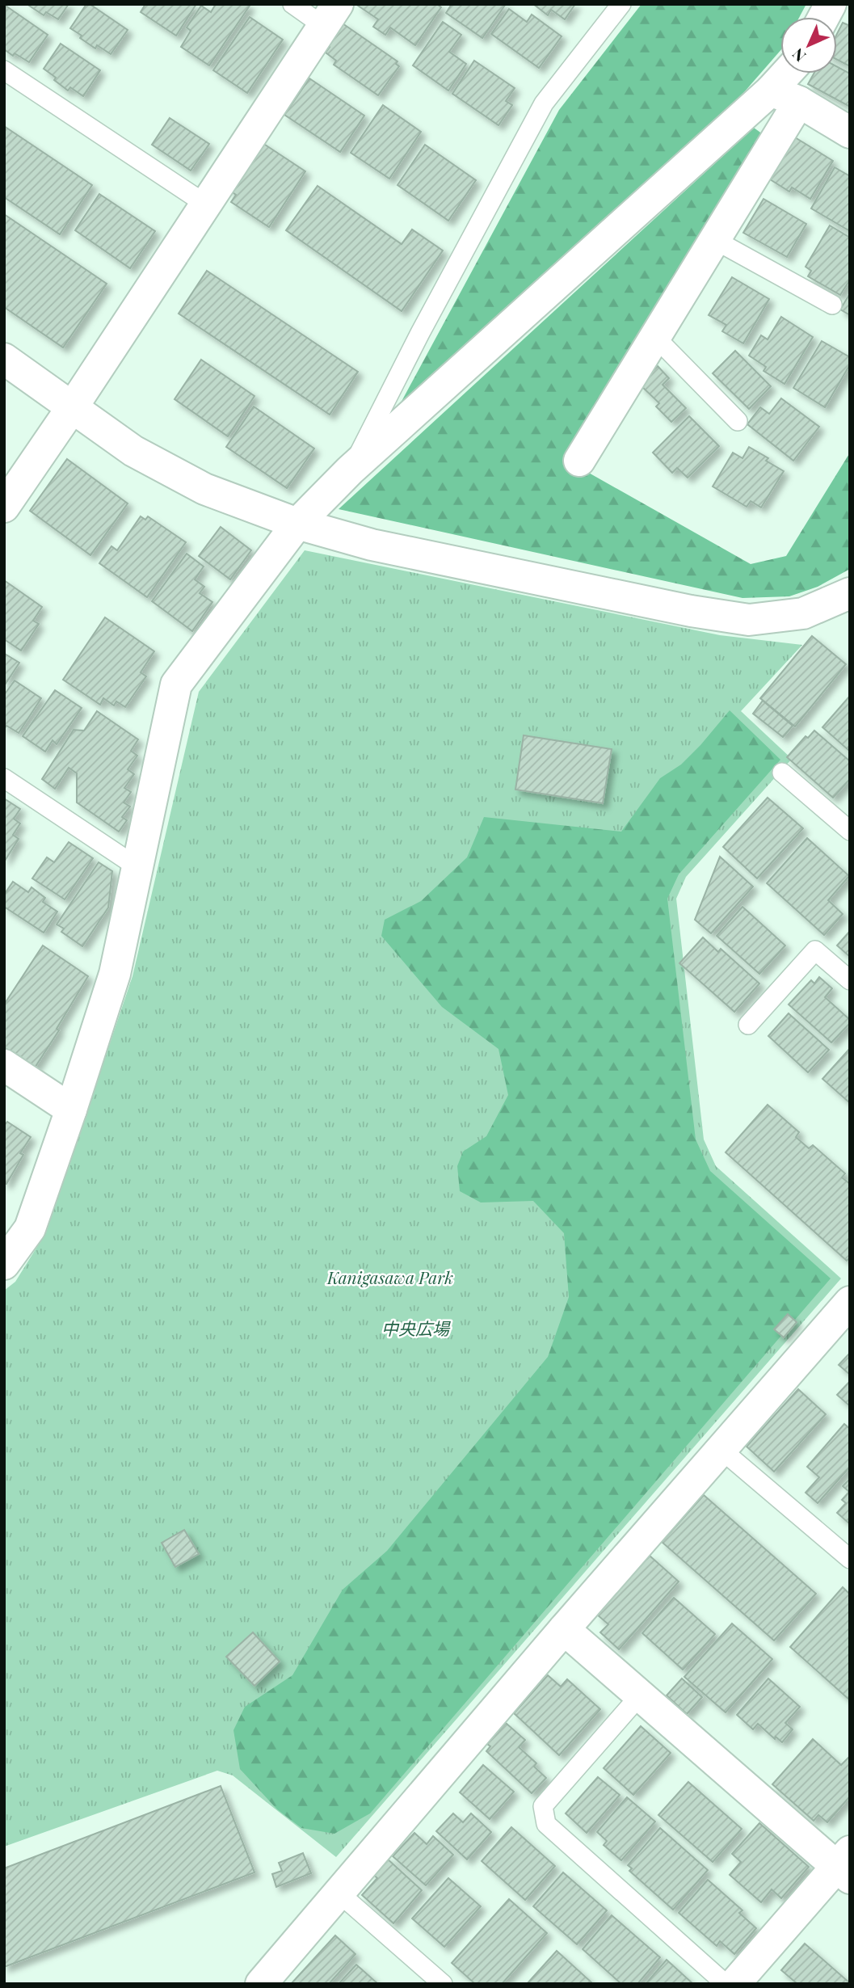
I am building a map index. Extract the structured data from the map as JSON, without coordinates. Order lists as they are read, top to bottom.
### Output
{
  "parks": ["Kanigasawa Park", "中央広場"],
  "north": "bottom left"
}
